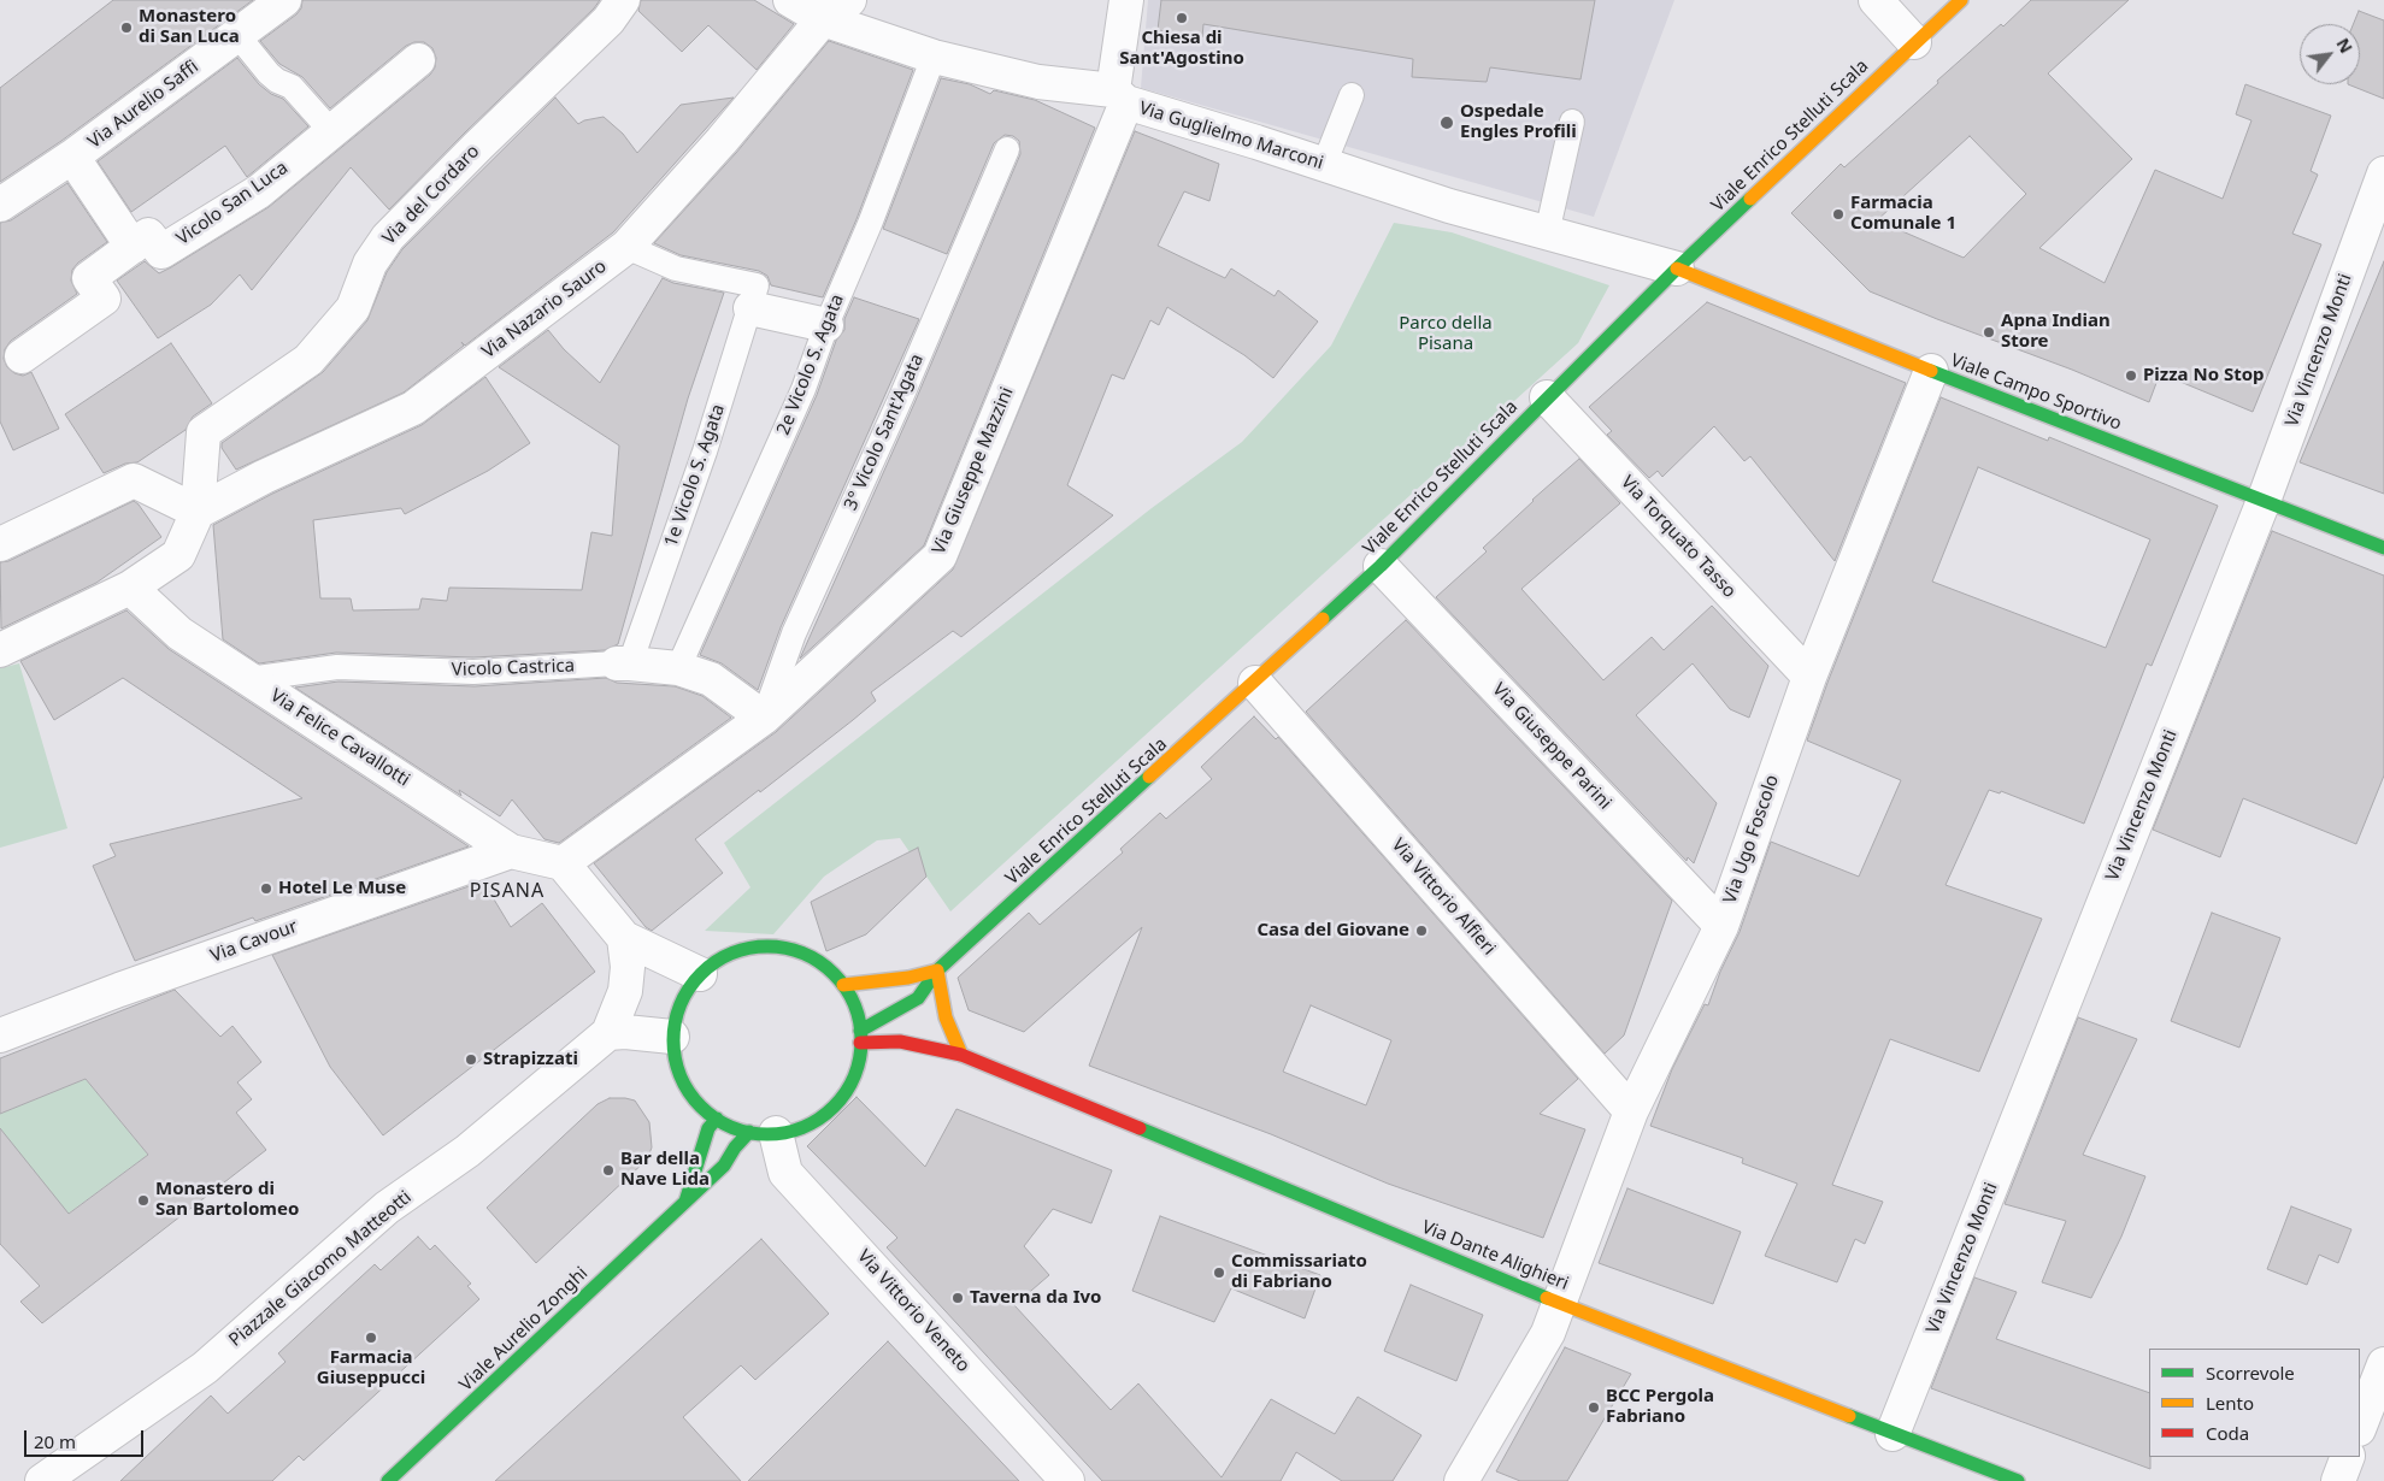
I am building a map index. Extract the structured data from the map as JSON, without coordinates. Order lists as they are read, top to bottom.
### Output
{
  "streets": {
    "main road": [
      "Viale Enrico Stelluti Scala",
      "Viale Campo Sportivo",
      "Via Dante Alighieri",
      "Viale Aurelio Zonghi"
    ],
    "street": [
      "Via Aurelio Saffi",
      "Via Guglielmo Marconi",
      "Via del Cordaro",
      "Vicolo San Luca",
      "Via Nazario Sauro",
      "Via Vincenzo Monti",
      "Via Giuseppe Mazzini",
      "Via Torquato Tasso",
      "Vicolo Castrica",
      "Via Felice Cavallotti",
      "Via Giuseppe Parini",
      "Via Ugo Foscolo",
      "Via Vittorio Alfieri",
      "Via Cavour",
      "Piazzale Giacomo Matteotti",
      "Via Vittorio Veneto"
    ],
    "lane": ["2e Vicolo S. Agata", "3° Vicolo Sant'Agata", "1e Vicolo S. Agata"]
  },
  "crossings": [
    ["Via Guglielmo Marconi", "Viale Enrico Stelluti Scala"],
    ["Via Guglielmo Marconi", "Via Nazario Sauro"],
    ["Via Guglielmo Marconi", "2e Vicolo S. Agata"],
    ["Via Guglielmo Marconi", "Viale Campo Sportivo"],
    ["Via Guglielmo Marconi", "Via Giuseppe Mazzini"],
    ["Viale Enrico Stelluti Scala", "Viale Campo Sportivo"],
    ["Viale Enrico Stelluti Scala", "Via Torquato Tasso"],
    ["Viale Enrico Stelluti Scala", "Via Giuseppe Parini"],
    ["Viale Enrico Stelluti Scala", "Via Vittorio Alfieri"],
    ["Viale Enrico Stelluti Scala", "Via Dante Alighieri"],
    ["Viale Enrico Stelluti Scala", "Via Vittorio Veneto"],
    ["Viale Enrico Stelluti Scala", "Viale Aurelio Zonghi"],
    ["Via del Cordaro", "Via Nazario Sauro"],
    ["Via Vincenzo Monti", "Viale Campo Sportivo"],
    ["Via Vincenzo Monti", "Via Dante Alighieri"],
    ["2e Vicolo S. Agata", "Vicolo Castrica"],
    ["Viale Campo Sportivo", "Via Ugo Foscolo"],
    ["3° Vicolo Sant'Agata", "Via Giuseppe Mazzini"],
    ["3° Vicolo Sant'Agata", "Vicolo Castrica"],
    ["Via Giuseppe Mazzini", "Vicolo Castrica"],
    ["Via Giuseppe Mazzini", "Via Felice Cavallotti"],
    ["1e Vicolo S. Agata", "Vicolo Castrica"],
    ["Via Torquato Tasso", "Via Ugo Foscolo"],
    ["Vicolo Castrica", "Via Felice Cavallotti"],
    ["Via Felice Cavallotti", "Via Cavour"],
    ["Via Giuseppe Parini", "Via Ugo Foscolo"],
    ["Via Ugo Foscolo", "Via Vittorio Alfieri"],
    ["Via Ugo Foscolo", "Via Dante Alighieri"],
    ["Via Dante Alighieri", "Via Vittorio Veneto"],
    ["Via Dante Alighieri", "Viale Aurelio Zonghi"],
    ["Via Vittorio Veneto", "Viale Aurelio Zonghi"]
  ],
  "districts": ["PISANA"],
  "parks": ["Parco della Pisana"],
  "places": [
    "Chiesa di Sant'Agostino",
    "Monastero di San Luca",
    "Ospedale Engles Profili",
    "Farmacia Comunale 1",
    "Apna Indian Store",
    "Pizza No Stop",
    "Hotel Le Muse",
    "Casa del Giovane",
    "Strapizzati",
    "Bar della Nave Lida",
    "Monastero di San Bartolomeo",
    "Commissariato di Fabriano",
    "Taverna da Ivo",
    "Farmacia Giuseppucci",
    "BCC Pergola Fabriano"
  ],
  "legend": ["Scorrevole", "Lento", "Coda"],
  "scale_bar": "20 m",
  "north": "top right"
}
